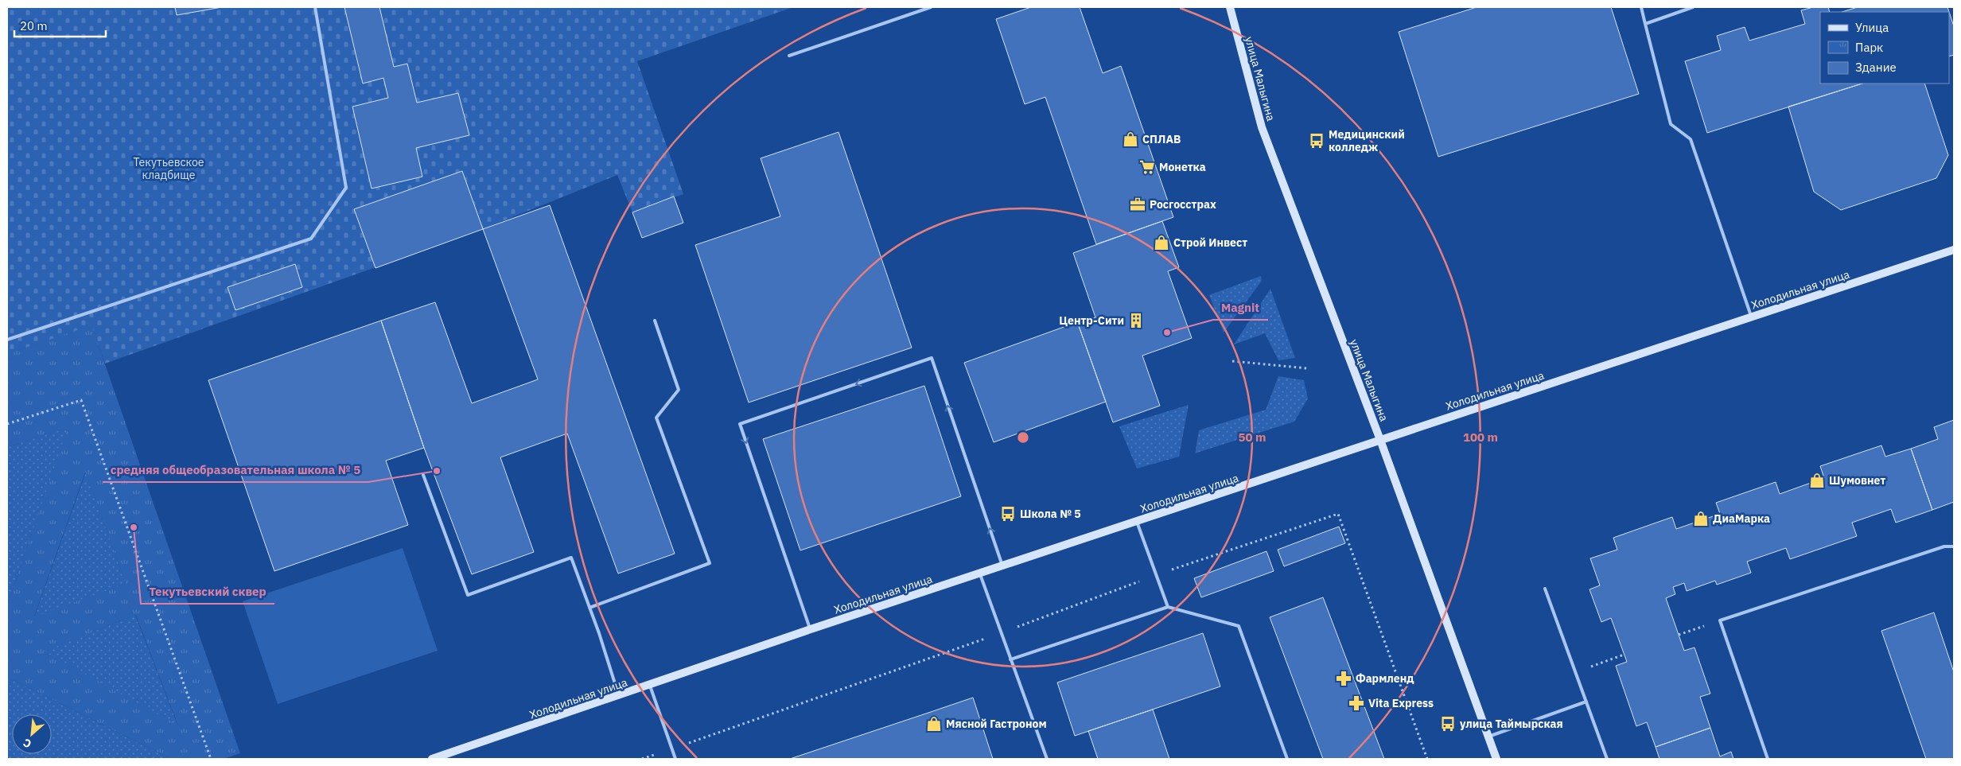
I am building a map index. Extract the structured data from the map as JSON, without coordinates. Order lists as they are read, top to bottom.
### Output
{
  "streets": {
    "street": ["улица Малыгина", "Холодильная улица"]
  },
  "crossings": [
    ["улица Малыгина", "Холодильная улица"]
  ],
  "parks": ["Текутьевское кладбище"],
  "places": {
    "shop": [
      "СПЛАВ",
      "Строй Инвест",
      "Шумовнет",
      "ДиаМарка",
      "Мясной Гастроном"
    ],
    "bus stop": ["Медицинский колледж", "Школа № 5", "улица Таймырская"],
    "supermarket": ["Монетка"],
    "office": ["Росгосстрах"],
    "building": ["Центр-Сити"],
    "other": ["Magnit", "средняя общеобразовательная школа № 5", "Текутьевский сквер"],
    "pharmacy": ["Фармленд", "Vita Express"]
  },
  "legend": ["Улица", "Парк", "Здание"],
  "scale_bar": "20 m",
  "north": "bottom left",
  "rings": ["50 m", "100 m"]
}
